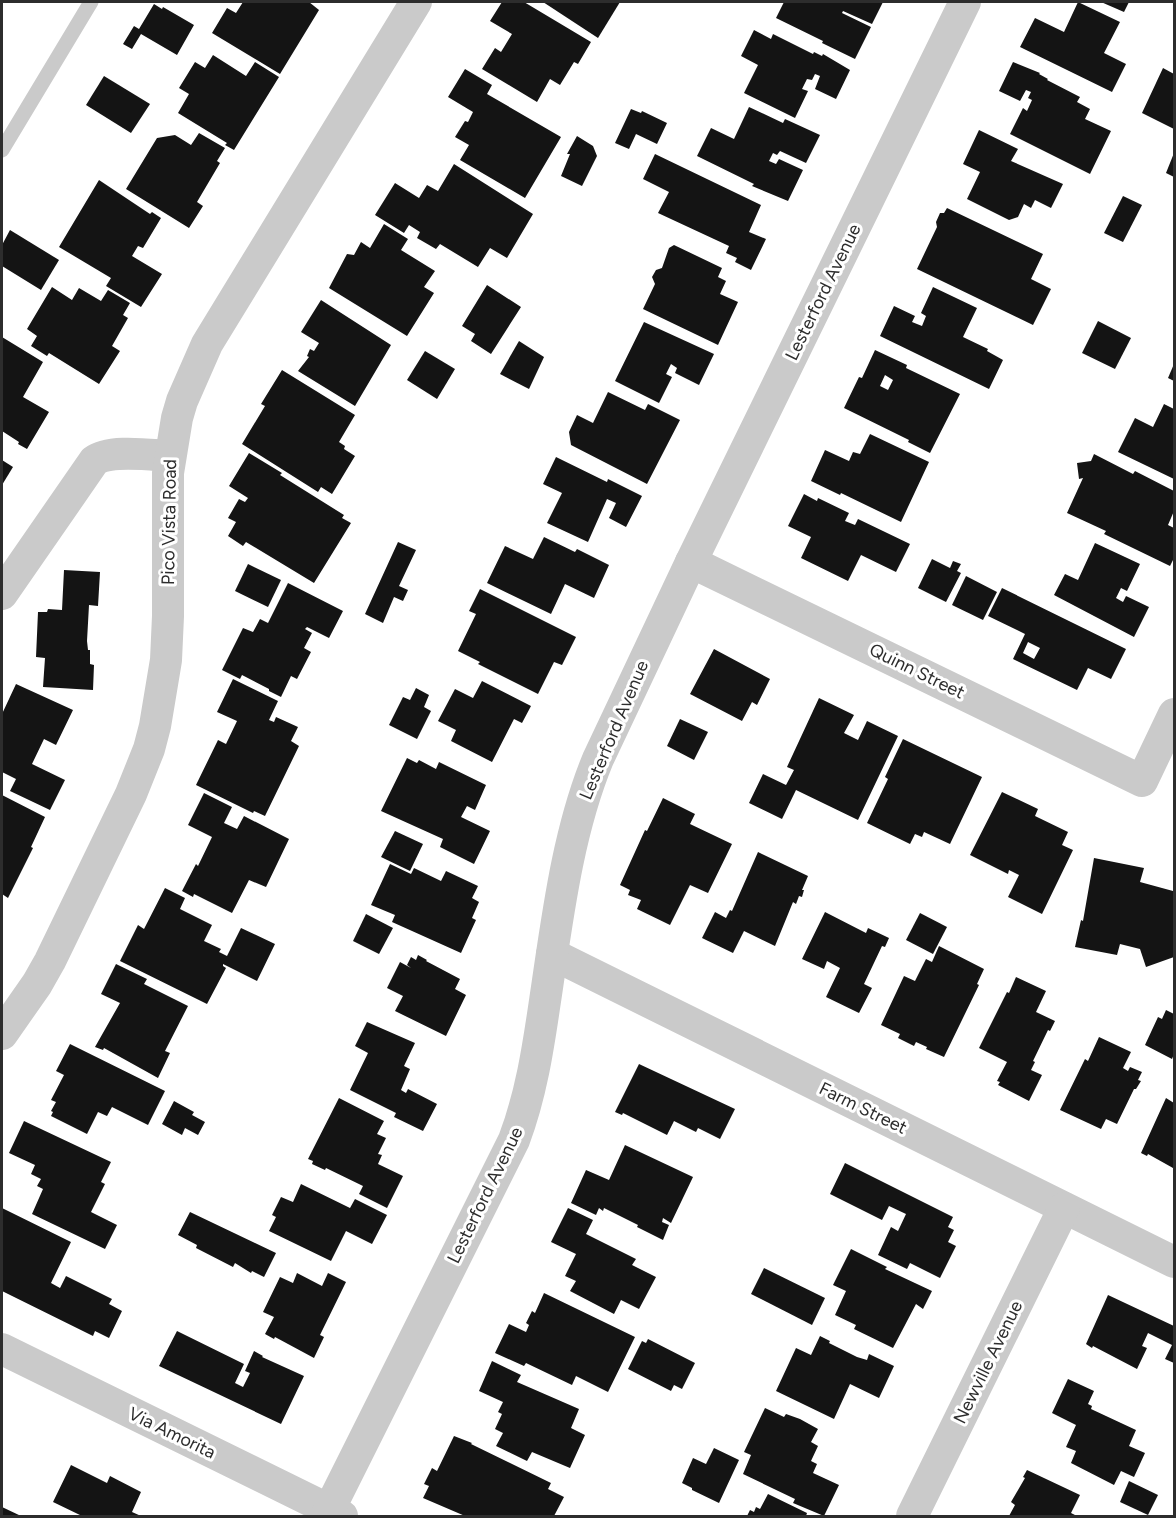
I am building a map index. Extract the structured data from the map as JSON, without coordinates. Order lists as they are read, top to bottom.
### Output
{
  "streets": {
    "street": [
      "Lesterford Avenue",
      "Pico Vista Road",
      "Quinn Street",
      "Farm Street",
      "Newville Avenue",
      "Via Amorita"
    ]
  },
  "crossings": [
    ["Lesterford Avenue", "Quinn Street"],
    ["Lesterford Avenue", "Farm Street"],
    ["Lesterford Avenue", "Via Amorita"],
    ["Farm Street", "Newville Avenue"]
  ]
}
